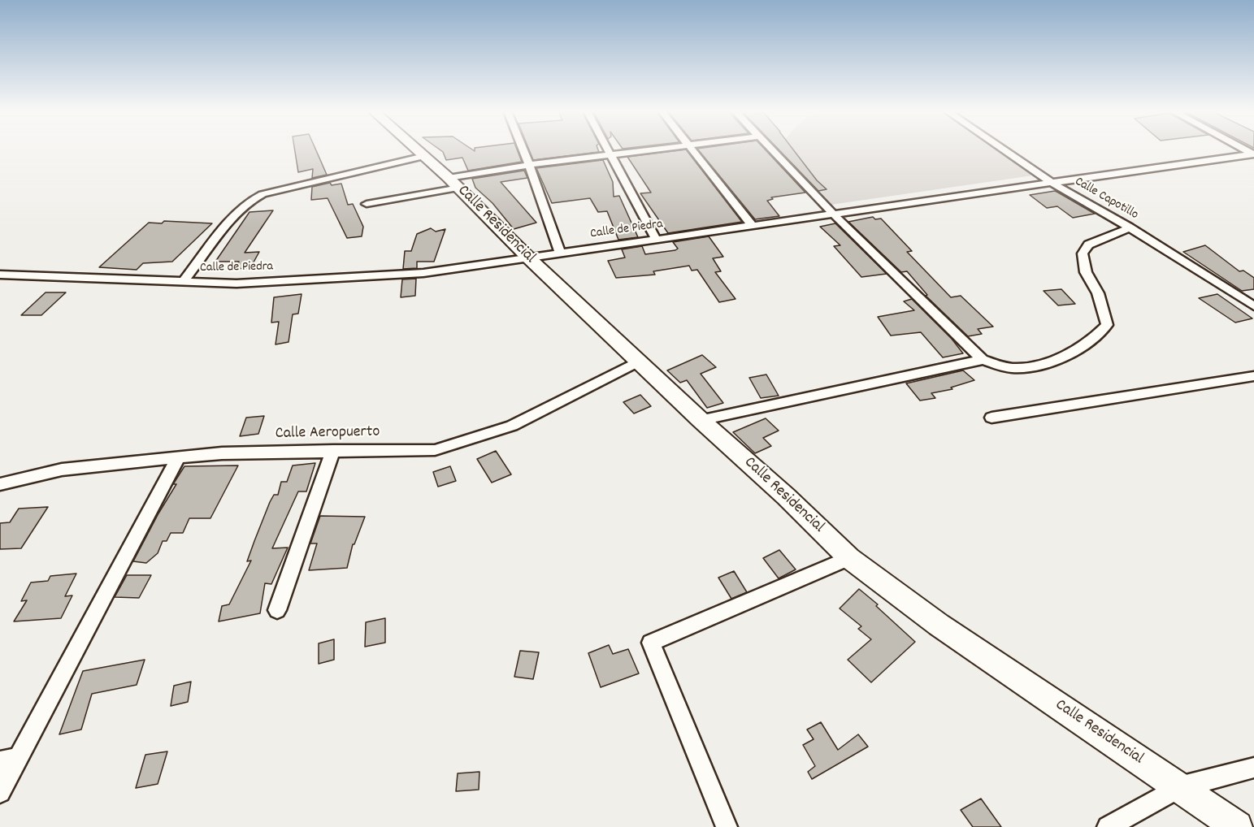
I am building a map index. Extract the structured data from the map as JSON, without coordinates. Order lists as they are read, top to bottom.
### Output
{
  "streets": {
    "main road": ["Calle Residencial"],
    "street": ["Calle Capotillo", "Calle de Piedra", "Calle Aeropuerto"]
  },
  "crossings": [
    ["Calle Capotillo", "Calle de Piedra"],
    ["Calle Residencial", "Calle de Piedra"],
    ["Calle Residencial", "Calle Aeropuerto"]
  ]
}
